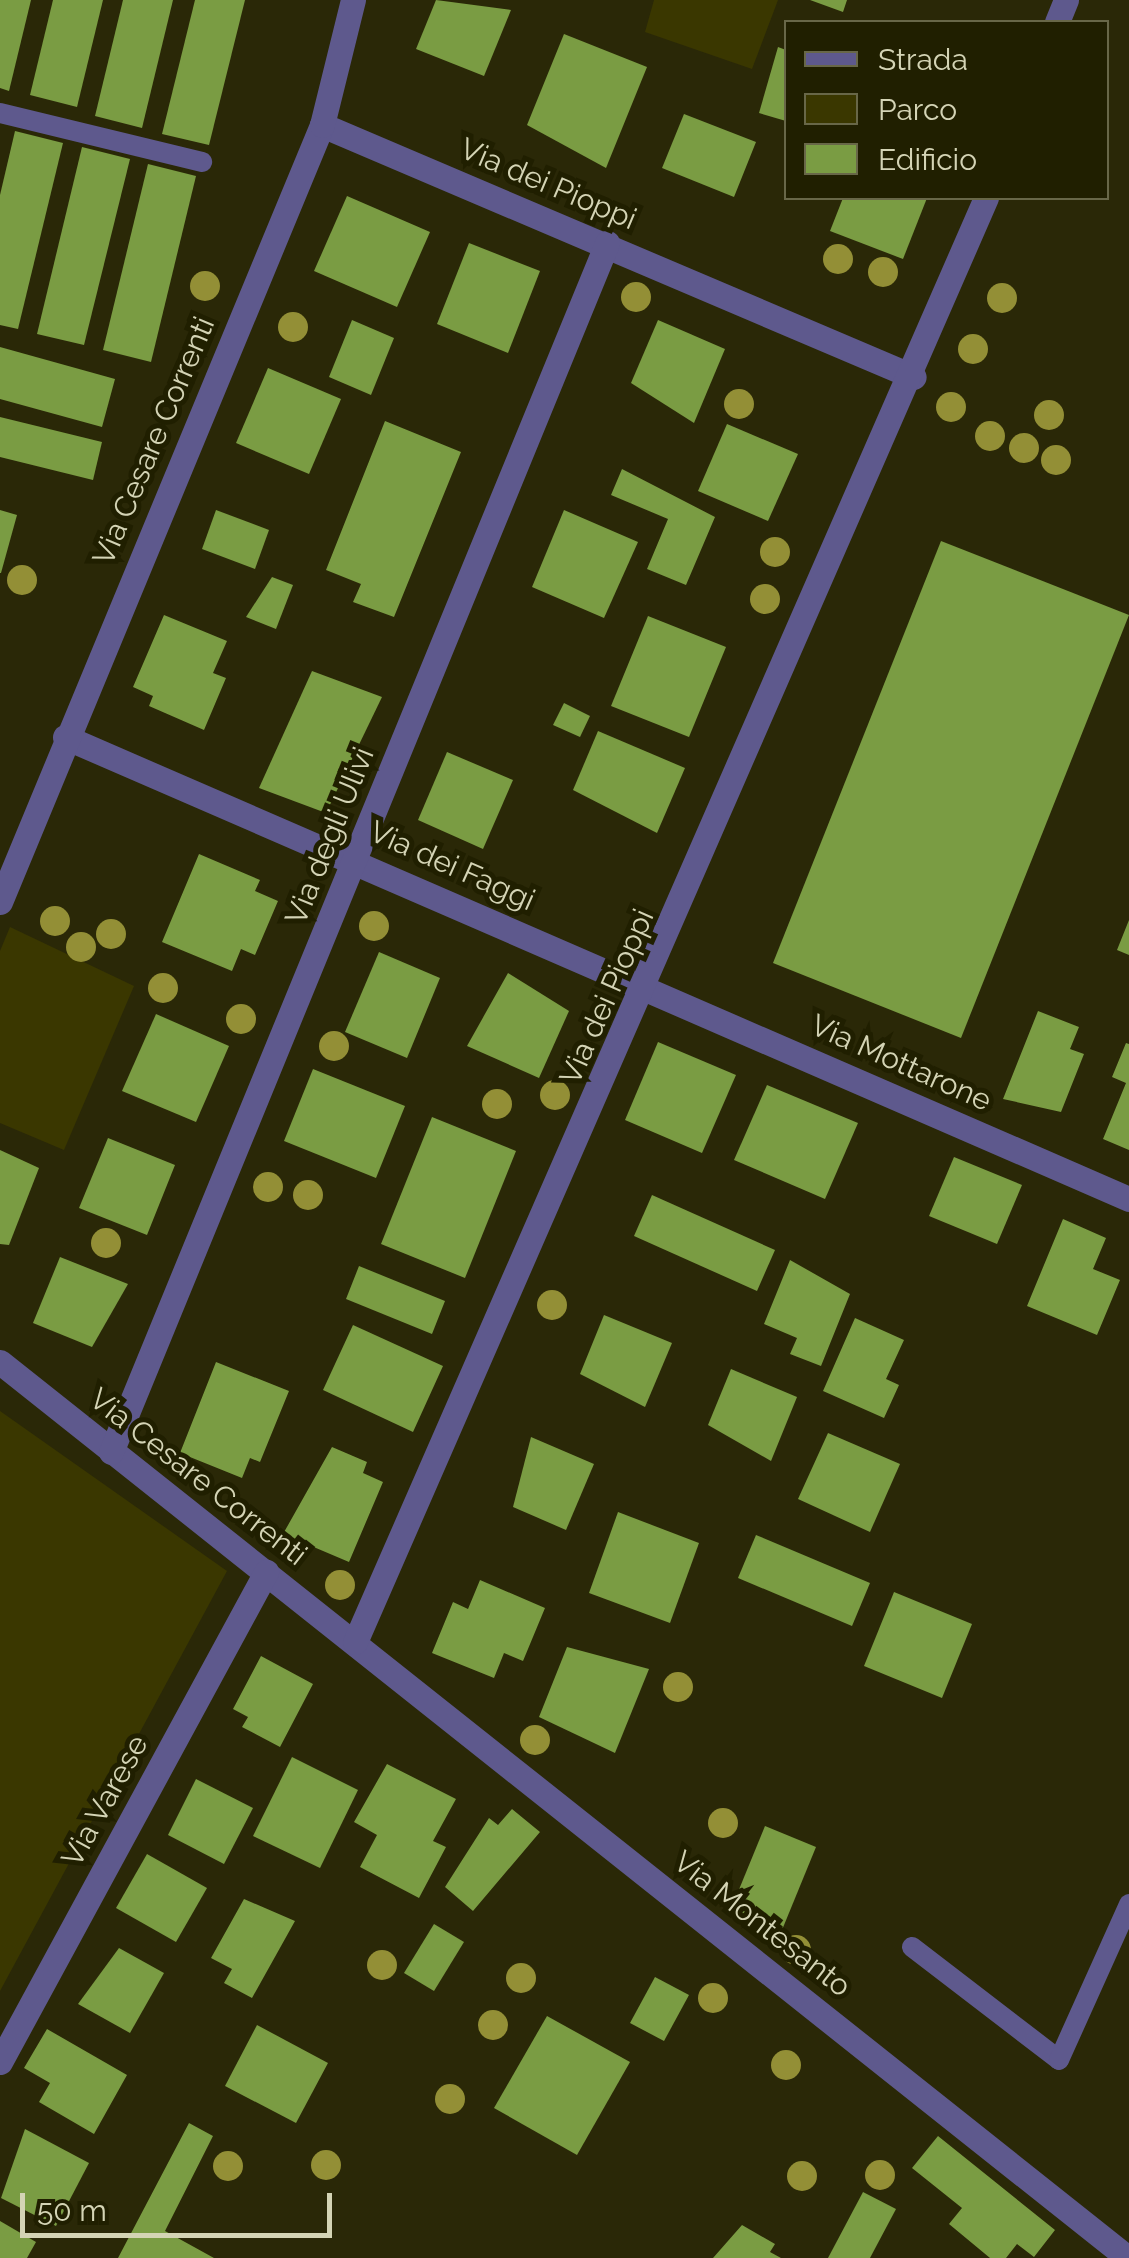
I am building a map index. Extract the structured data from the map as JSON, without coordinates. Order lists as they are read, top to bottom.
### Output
{
  "streets": {
    "street": [
      "Via dei Pioppi",
      "Via Cesare Correnti",
      "Via degli Ulivi",
      "Via dei Faggi",
      "Via Mottarone",
      "Via Varese",
      "Via Montesanto"
    ]
  },
  "crossings": [
    ["Via dei Pioppi", "Via Cesare Correnti"],
    ["Via dei Pioppi", "Via degli Ulivi"],
    ["Via dei Pioppi", "Via dei Faggi"],
    ["Via dei Pioppi", "Via Mottarone"],
    ["Via dei Pioppi", "Via Montesanto"],
    ["Via Cesare Correnti", "Via degli Ulivi"],
    ["Via Cesare Correnti", "Via dei Faggi"],
    ["Via Cesare Correnti", "Via Varese"],
    ["Via Cesare Correnti", "Via Montesanto"],
    ["Via degli Ulivi", "Via dei Faggi"],
    ["Via dei Faggi", "Via Mottarone"]
  ],
  "legend": ["Strada", "Parco", "Edificio"],
  "scale_bar": "50 m"
}
